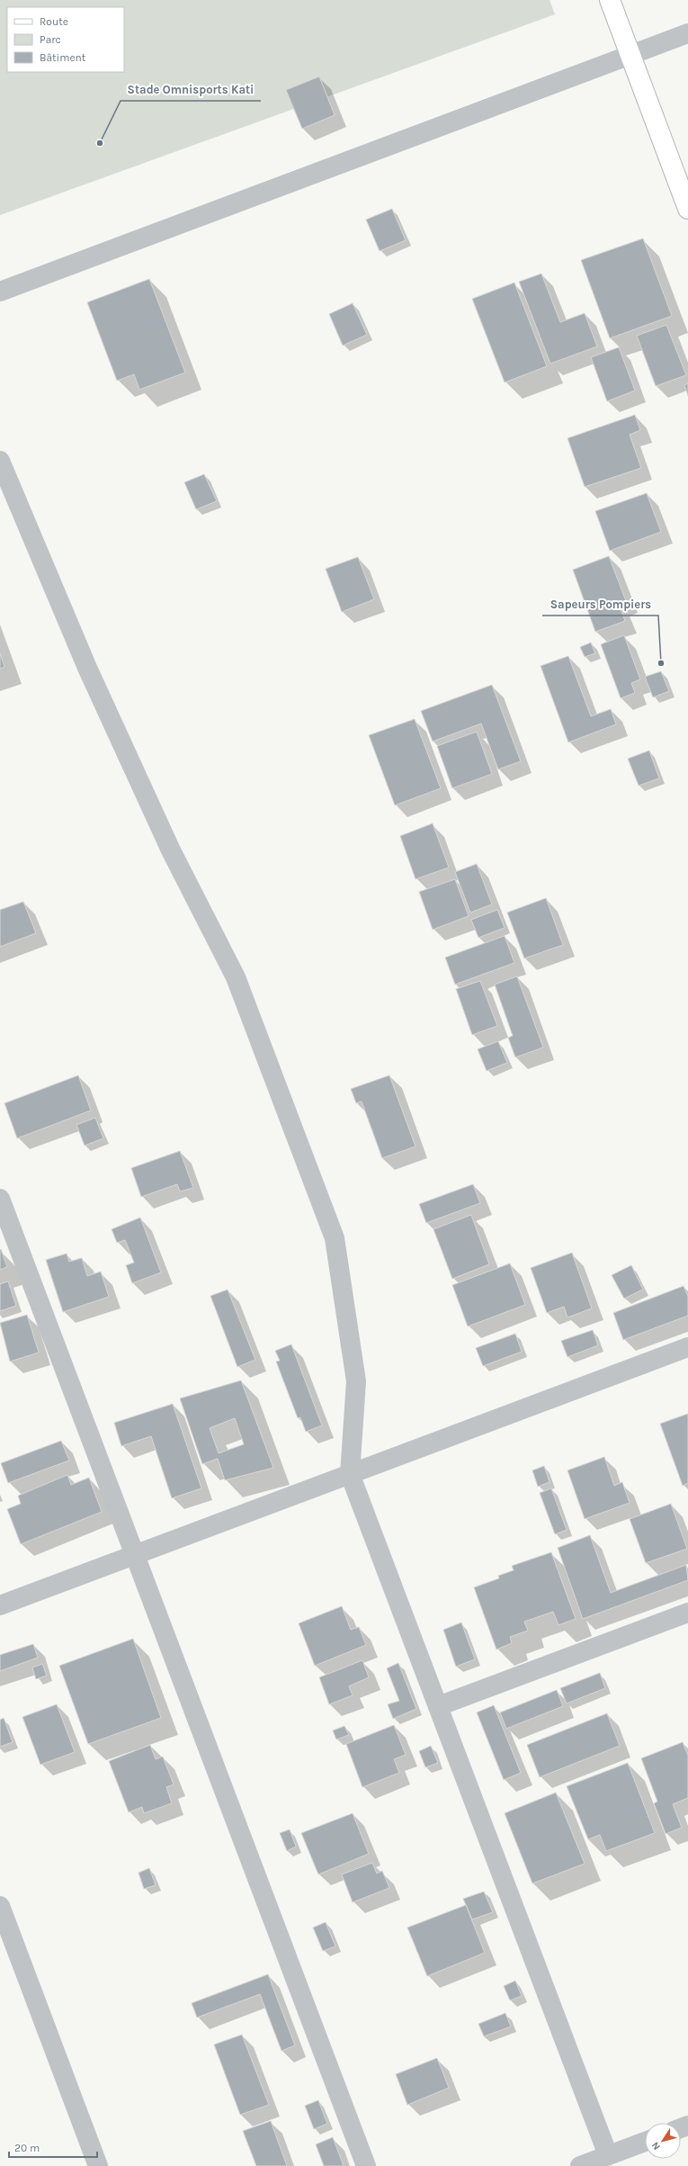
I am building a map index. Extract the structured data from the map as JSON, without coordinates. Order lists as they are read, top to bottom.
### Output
{
  "places": ["Stade Omnisports Kati", "Sapeurs Pompiers"],
  "legend": ["Route", "Parc", "Bâtiment"],
  "scale_bar": "20 m",
  "north": "bottom left"
}
